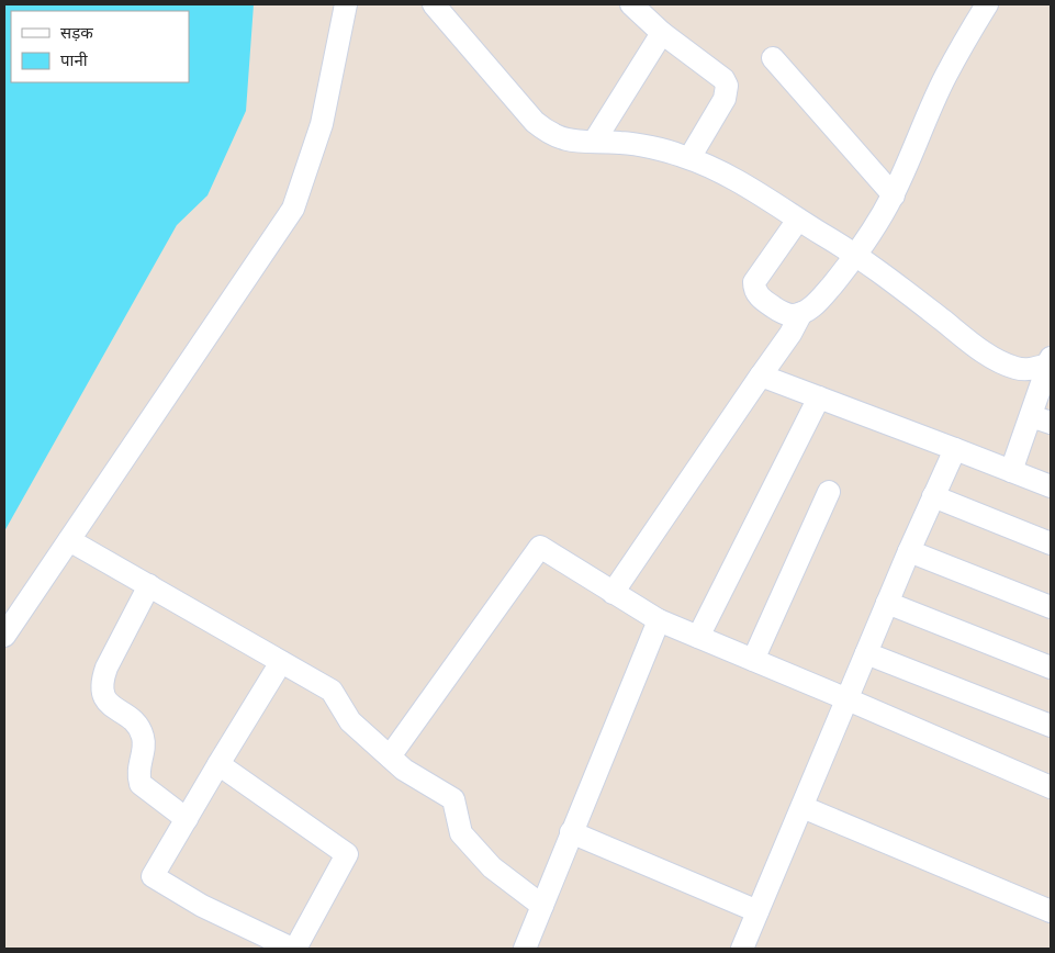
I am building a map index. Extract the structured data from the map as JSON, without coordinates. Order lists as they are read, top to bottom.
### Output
{
  "legend": ["सड़क", "पानी"]
}
